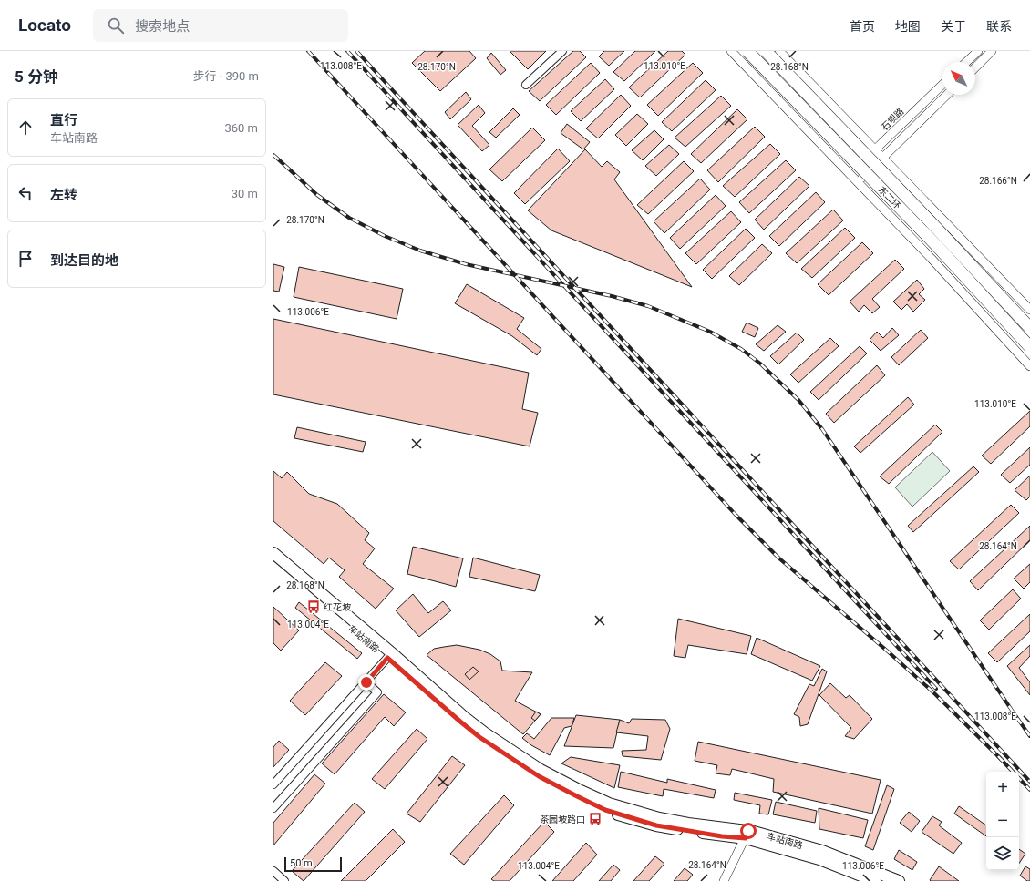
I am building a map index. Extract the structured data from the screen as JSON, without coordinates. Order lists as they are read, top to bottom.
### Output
{
  "streets": {
    "highway": ["东二环"],
    "main road": ["车站南路"],
    "street": ["石坝路"]
  },
  "places": {
    "bus stop": ["红花坡", "茶园坡路口"]
  },
  "scale_bar": "50 m",
  "north": "top left",
  "page": {
    "header": "Locato",
    "search": "搜索地点",
    "nav": [
      "首页",
      "地图",
      "关于",
      "联系"
    ],
    "heading": ["5 分钟", "步行 · 390 m"],
    "list": [
      ["直行", "车站南路", "360 m"],
      ["左转", "30 m"],
      "到达目的地"
    ],
    "map_buttons": ["+", "−"],
    "scale": "50 m"
  },
  "coordinates": [
    "113.008°E",
    "113.010°E",
    "28.170°N",
    "28.168°N",
    "28.166°N",
    "113.006°E",
    "28.164°N",
    "113.004°E"
  ]
}
